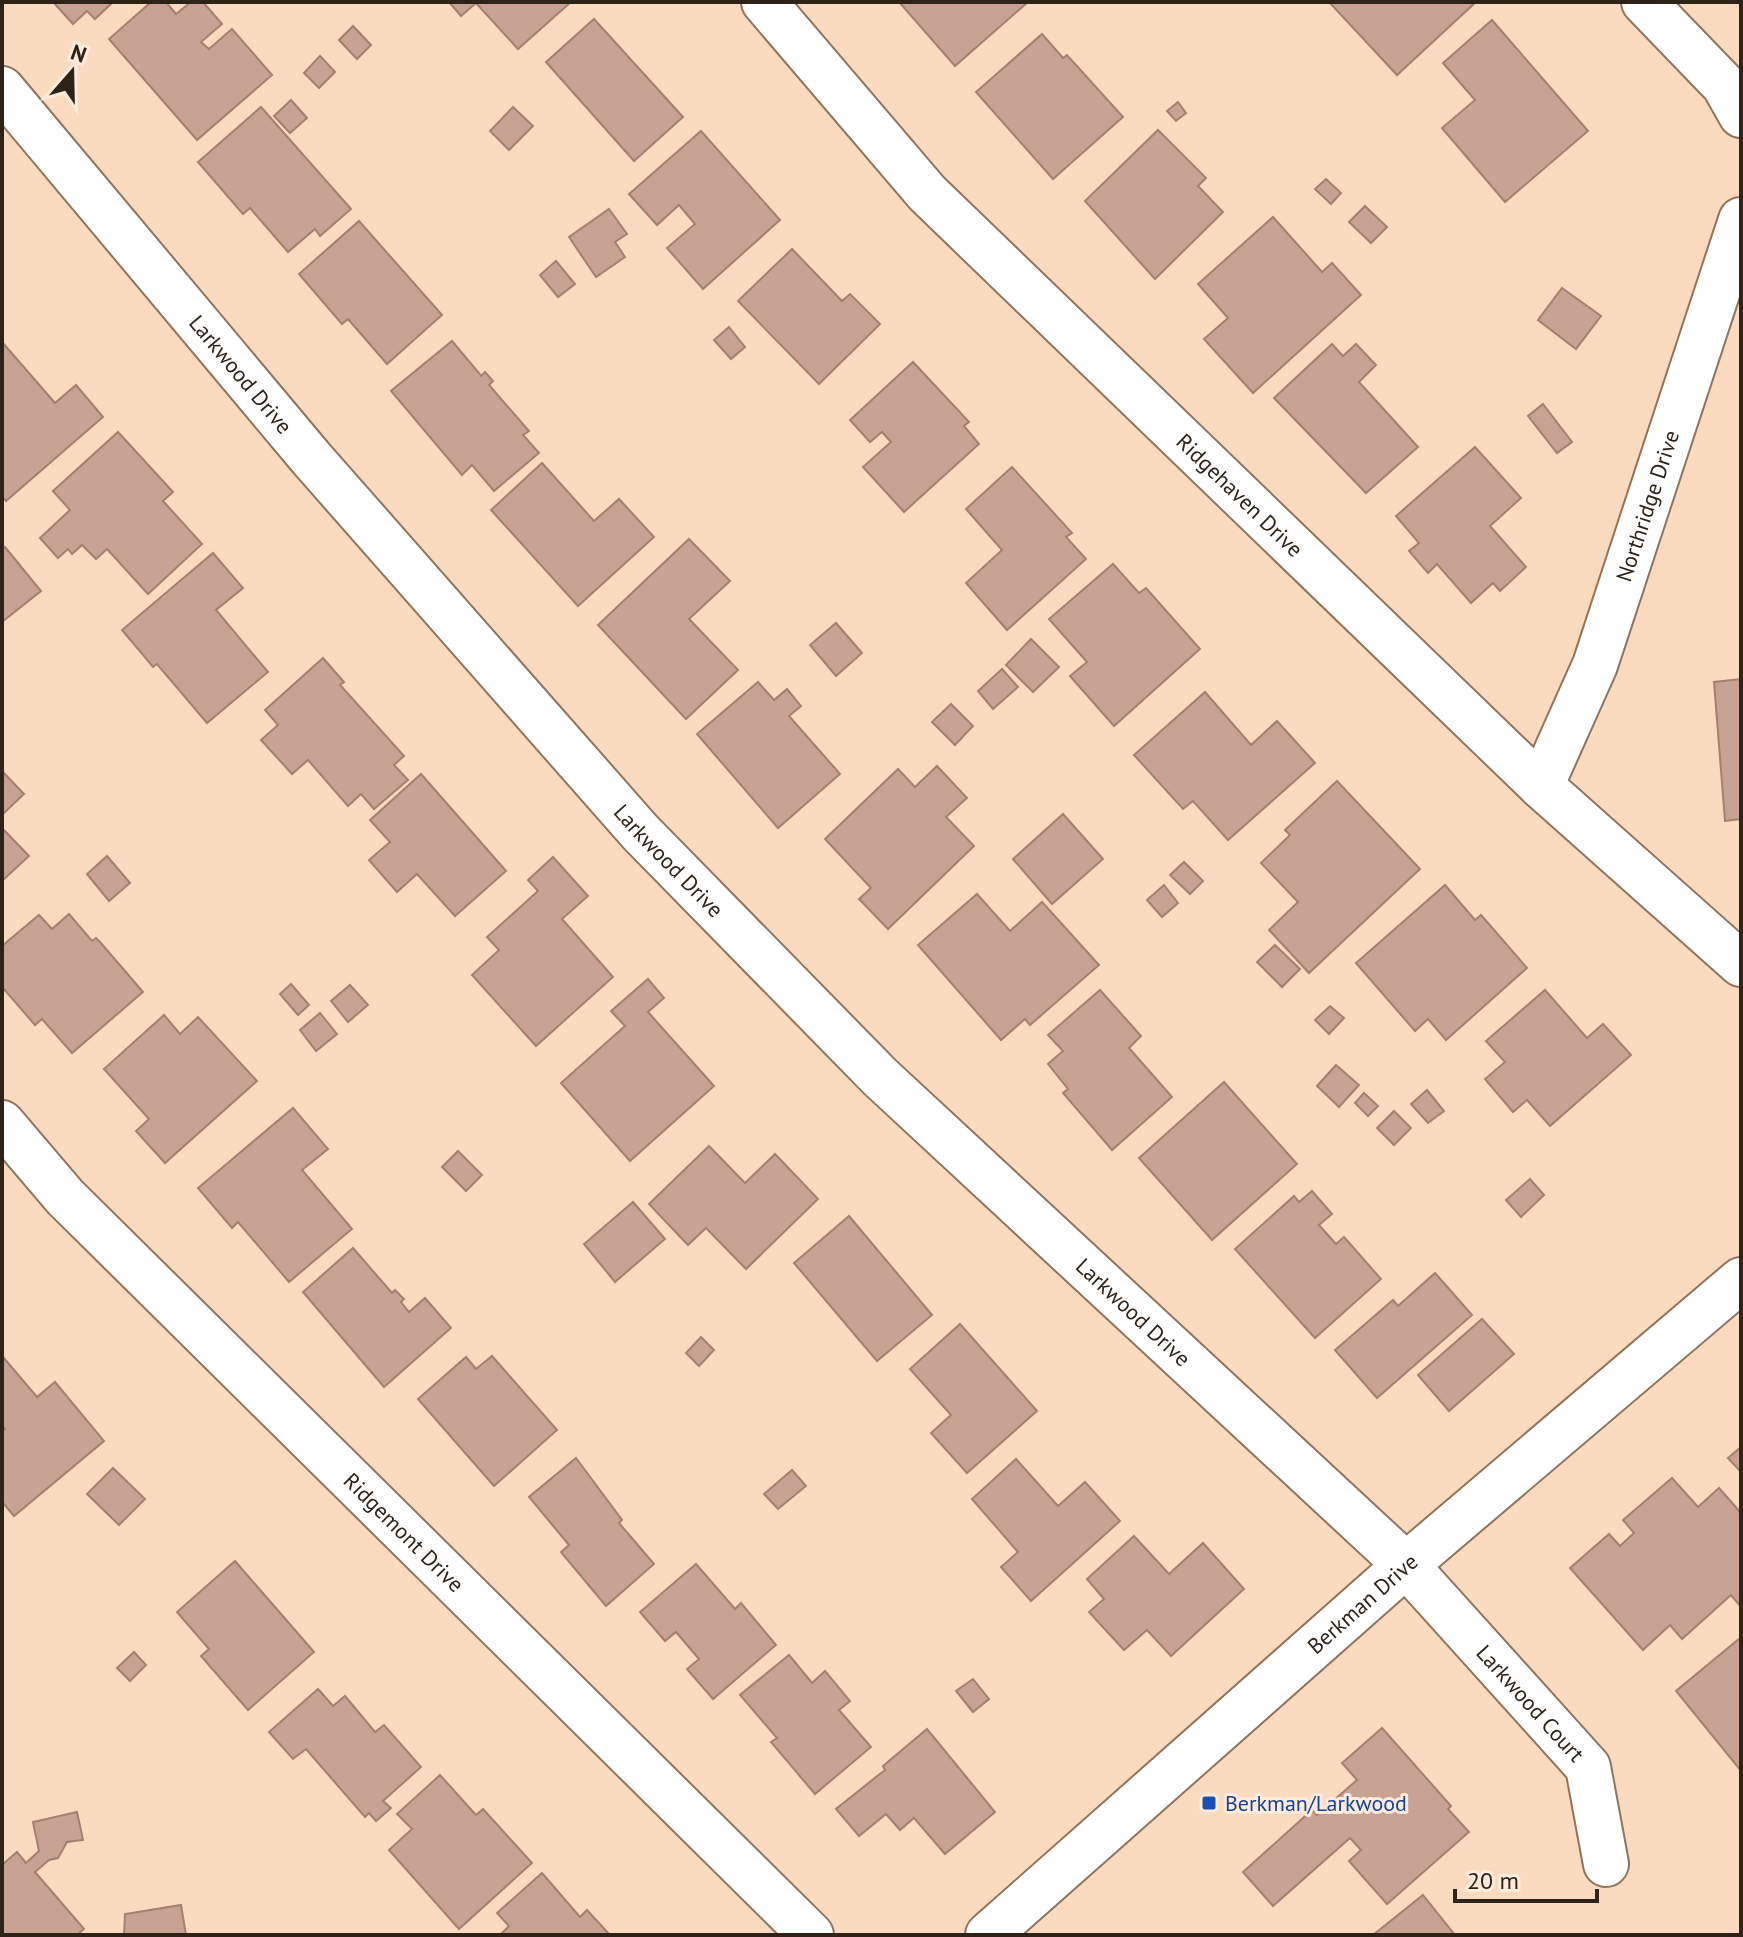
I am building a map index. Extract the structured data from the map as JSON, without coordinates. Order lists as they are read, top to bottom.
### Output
{
  "streets": {
    "street": [
      "Larkwood Drive",
      "Ridgehaven Drive",
      "Northridge Drive",
      "Ridgemont Drive",
      "Berkman Drive",
      "Larkwood Court"
    ]
  },
  "crossings": [
    ["Larkwood Drive", "Berkman Drive"],
    ["Larkwood Drive", "Larkwood Court"],
    ["Ridgehaven Drive", "Northridge Drive"],
    ["Berkman Drive", "Larkwood Court"]
  ],
  "places": {
    "transit": ["Berkman/Larkwood"]
  },
  "scale_bar": "20 m",
  "north": "top"
}
